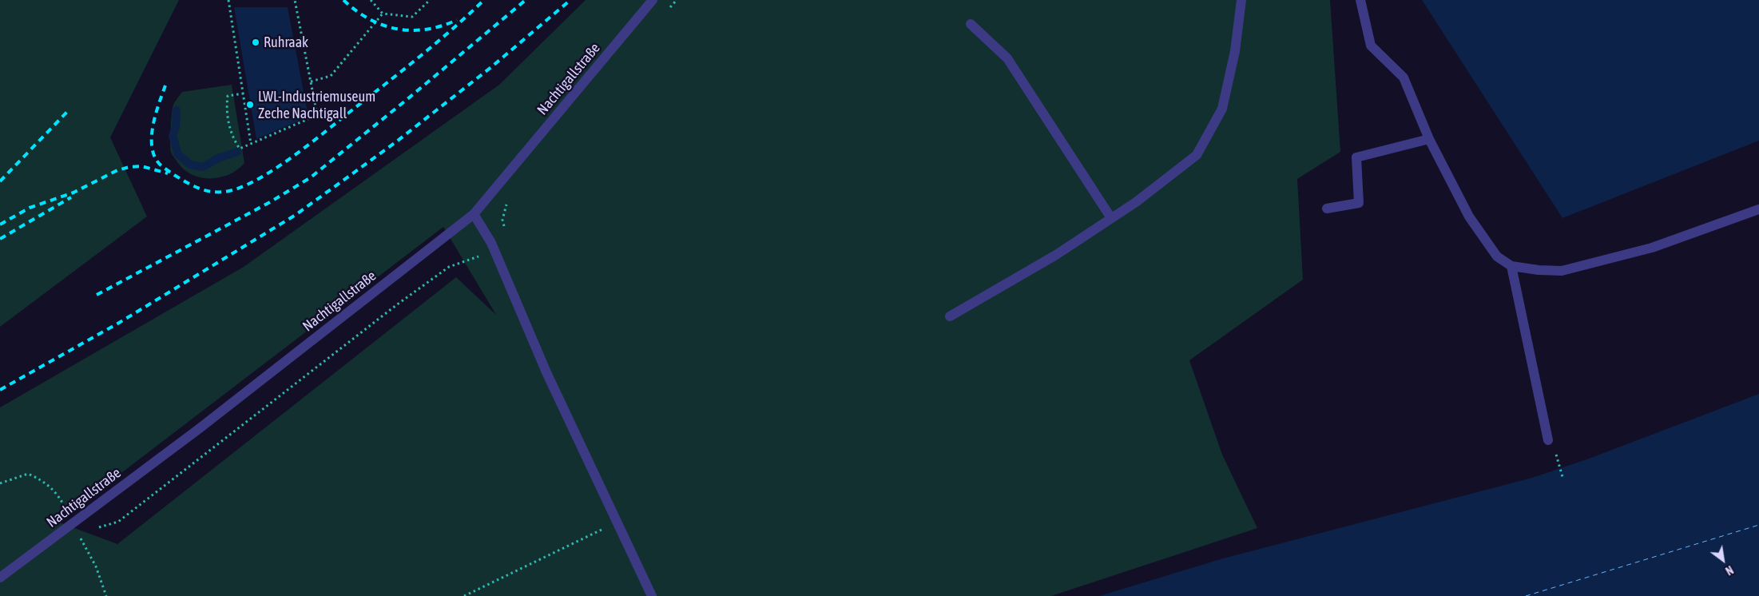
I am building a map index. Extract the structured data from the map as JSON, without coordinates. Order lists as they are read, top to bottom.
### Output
{
  "streets": {
    "street": ["Nachtigallstraße"]
  },
  "places": ["Ruhraak", "LWL-Industriemuseum Zeche Nachtigall"],
  "north": "bottom right"
}
